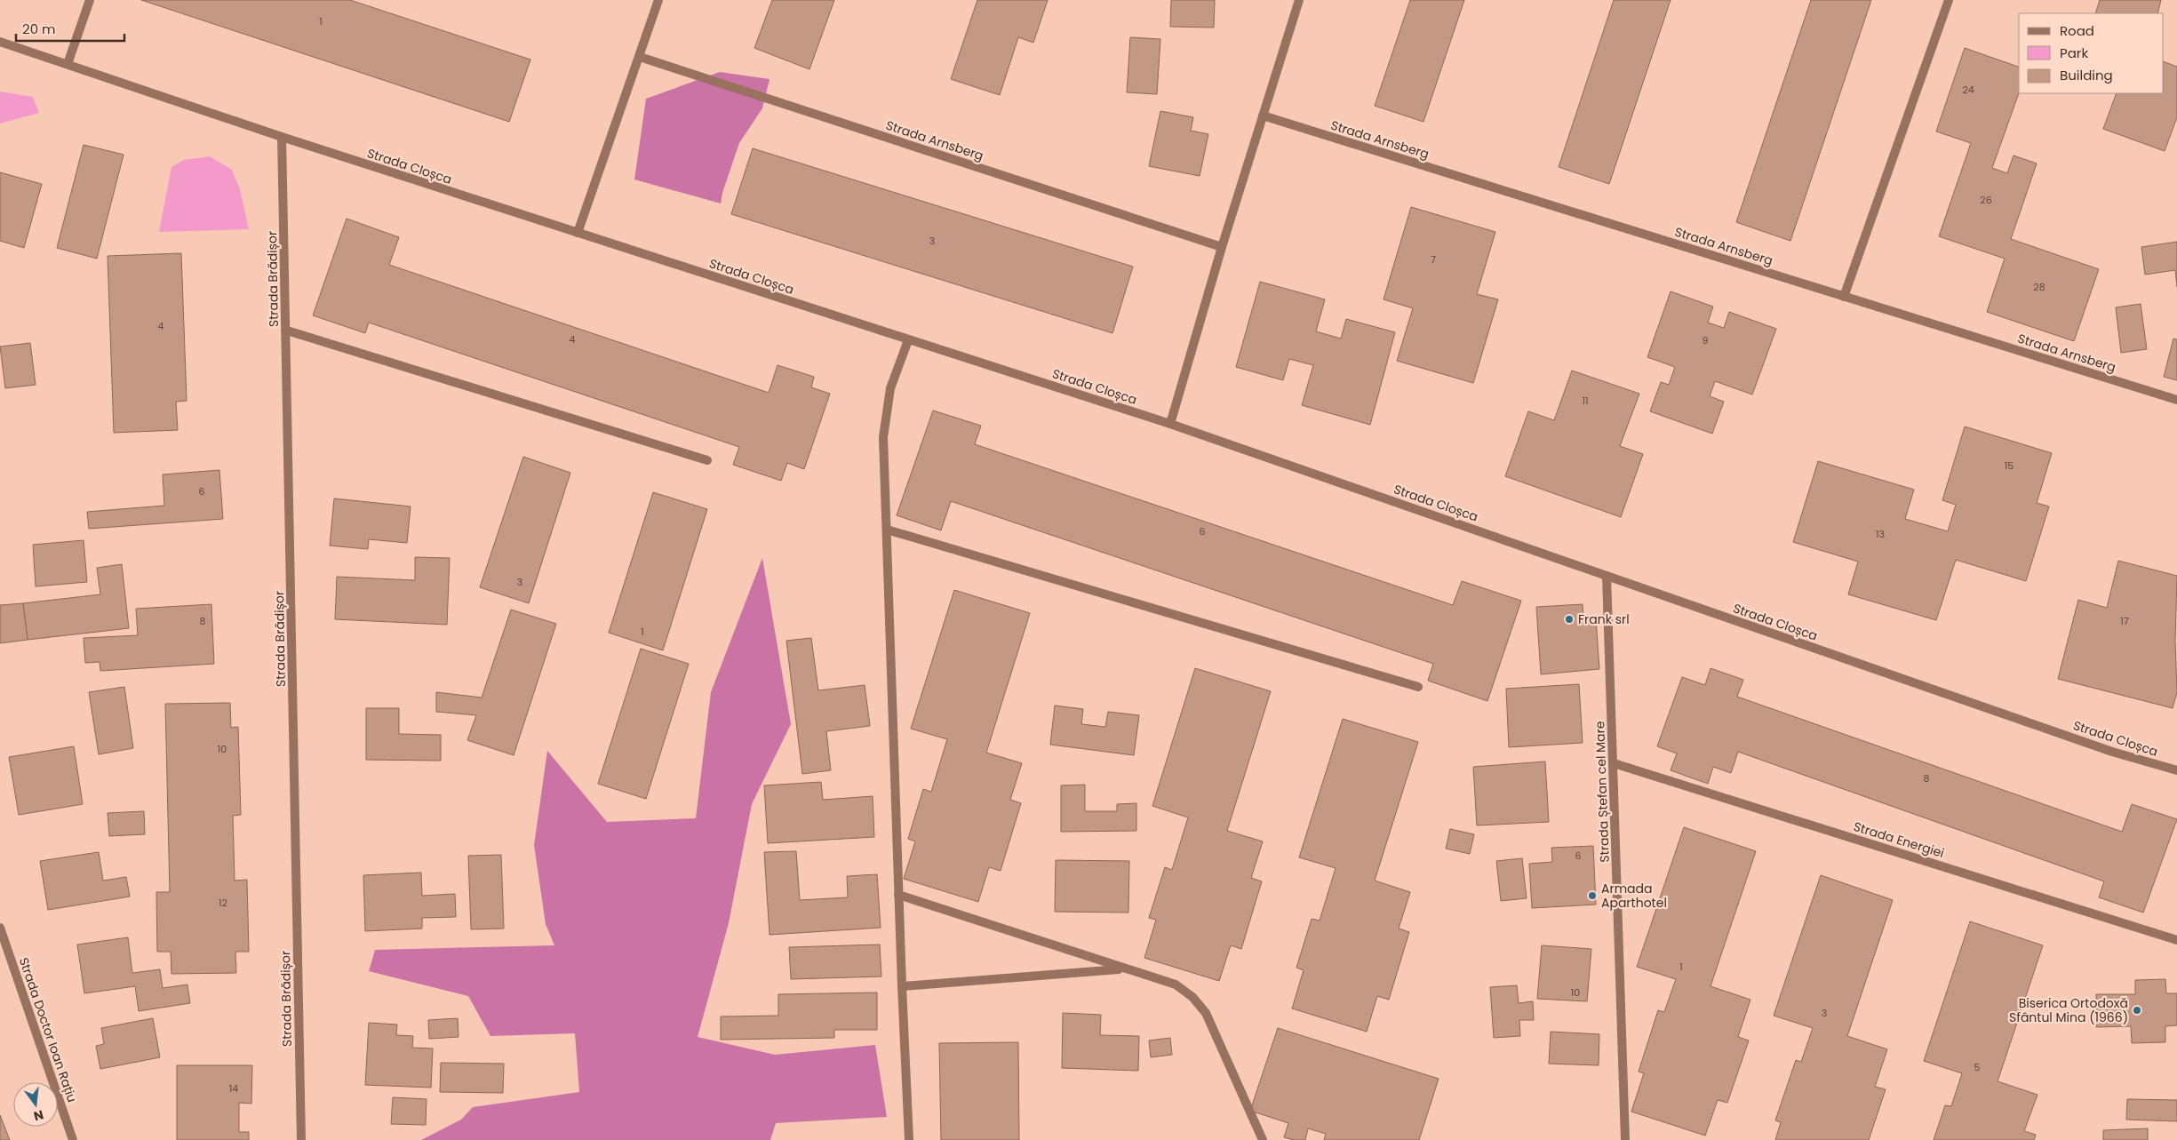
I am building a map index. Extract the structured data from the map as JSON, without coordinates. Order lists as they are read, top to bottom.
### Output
{
  "streets": {
    "street": [
      "Strada Arnsberg",
      "Strada Cloșca",
      "Strada Brădișor",
      "Strada Ștefan cel Mare",
      "Strada Energiei",
      "Strada Doctor Ioan Rațiu"
    ]
  },
  "crossings": [
    ["Strada Cloșca", "Strada Brădișor"],
    ["Strada Cloșca", "Strada Ștefan cel Mare"],
    ["Strada Ștefan cel Mare", "Strada Energiei"]
  ],
  "places": ["Frank srl", "Armada Aparthotel", "Biserica Ortodoxă Sfântul Mina (1966)"],
  "house_numbers": [
    "1",
    "24",
    "26",
    "3",
    "7",
    "28",
    "4",
    "4",
    "9",
    "11",
    "15",
    "6",
    "6",
    "13",
    "3",
    "8",
    "17",
    "1",
    "10",
    "8",
    "6",
    "12",
    "1",
    "10",
    "3",
    "5",
    "14"
  ],
  "legend": ["Road", "Park", "Building"],
  "scale_bar": "20 m",
  "north": "bottom"
}
